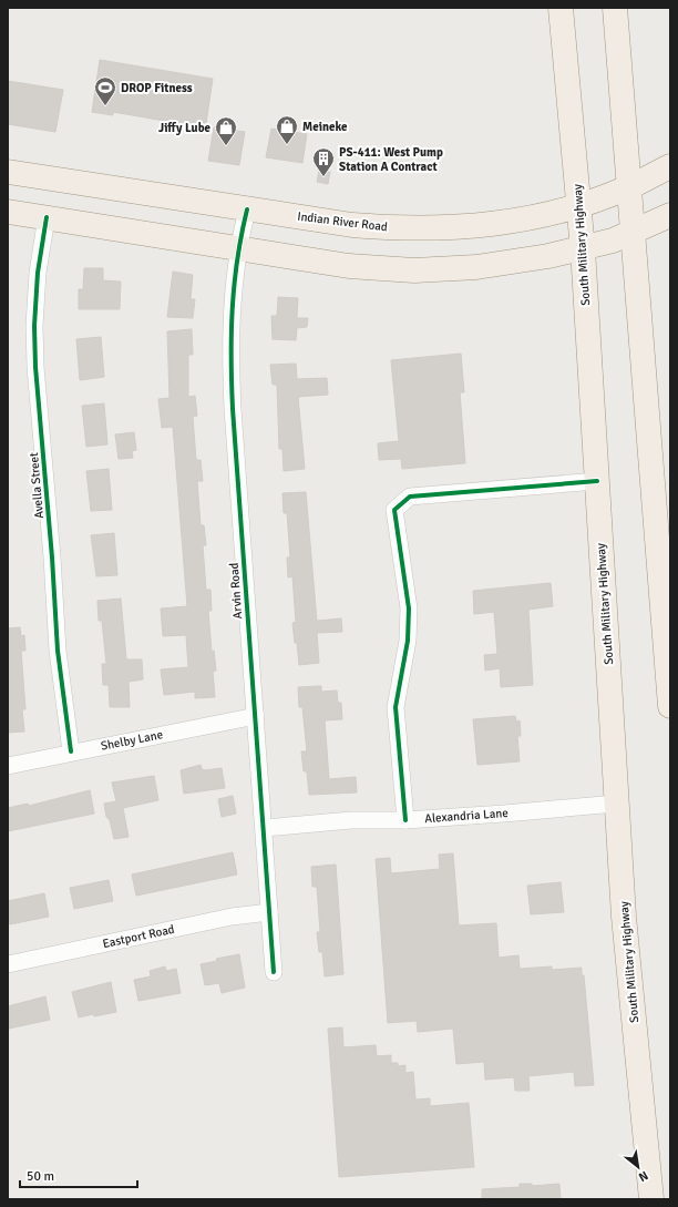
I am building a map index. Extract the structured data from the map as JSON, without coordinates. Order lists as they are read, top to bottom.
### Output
{
  "streets": {
    "main road": ["Indian River Road", "South Military Highway"],
    "street": [
      "Avella Street",
      "Arvin Road",
      "Shelby Lane",
      "Alexandria Lane",
      "Eastport Road"
    ]
  },
  "crossings": [
    ["Indian River Road", "South Military Highway"],
    ["Indian River Road", "Arvin Road"],
    ["South Military Highway", "Alexandria Lane"],
    ["Avella Street", "Shelby Lane"],
    ["Arvin Road", "Shelby Lane"],
    ["Arvin Road", "Alexandria Lane"],
    ["Arvin Road", "Eastport Road"]
  ],
  "places": {
    "sports": ["DROP Fitness"],
    "shop": ["Meineke", "Jiffy Lube"],
    "building": ["PS-411: West Pump Station A Contract"]
  },
  "scale_bar": "50 m",
  "north": "bottom right"
}
